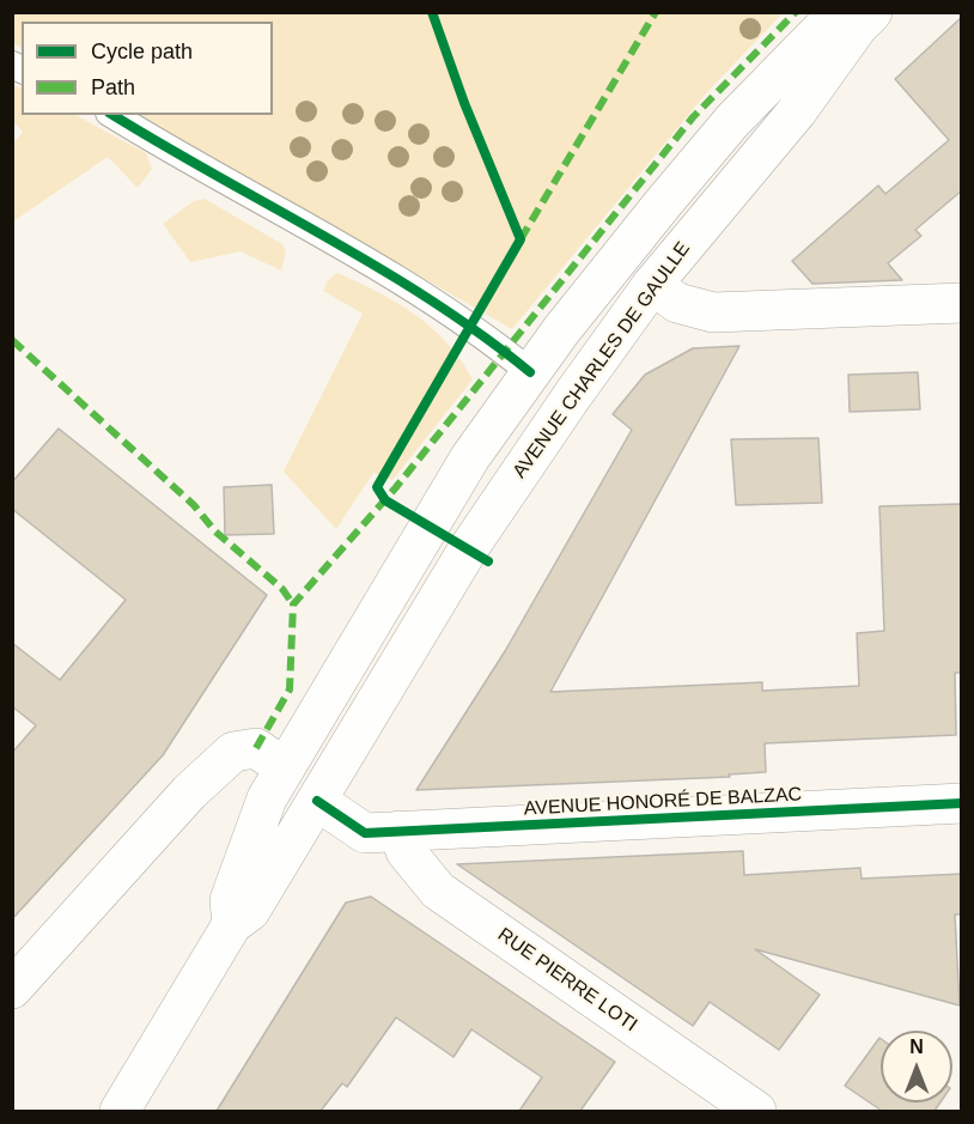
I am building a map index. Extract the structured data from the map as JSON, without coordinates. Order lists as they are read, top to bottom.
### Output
{
  "streets": {
    "main road": ["AVENUE CHARLES DE GAULLE", "AVENUE HONORÉ DE BALZAC", "RUE PIERRE LOTI"]
  },
  "crossings": [
    ["AVENUE CHARLES DE GAULLE", "RUE PIERRE LOTI"],
    ["AVENUE HONORÉ DE BALZAC", "RUE PIERRE LOTI"]
  ],
  "legend": ["Cycle path", "Path"],
  "north": "top"
}
